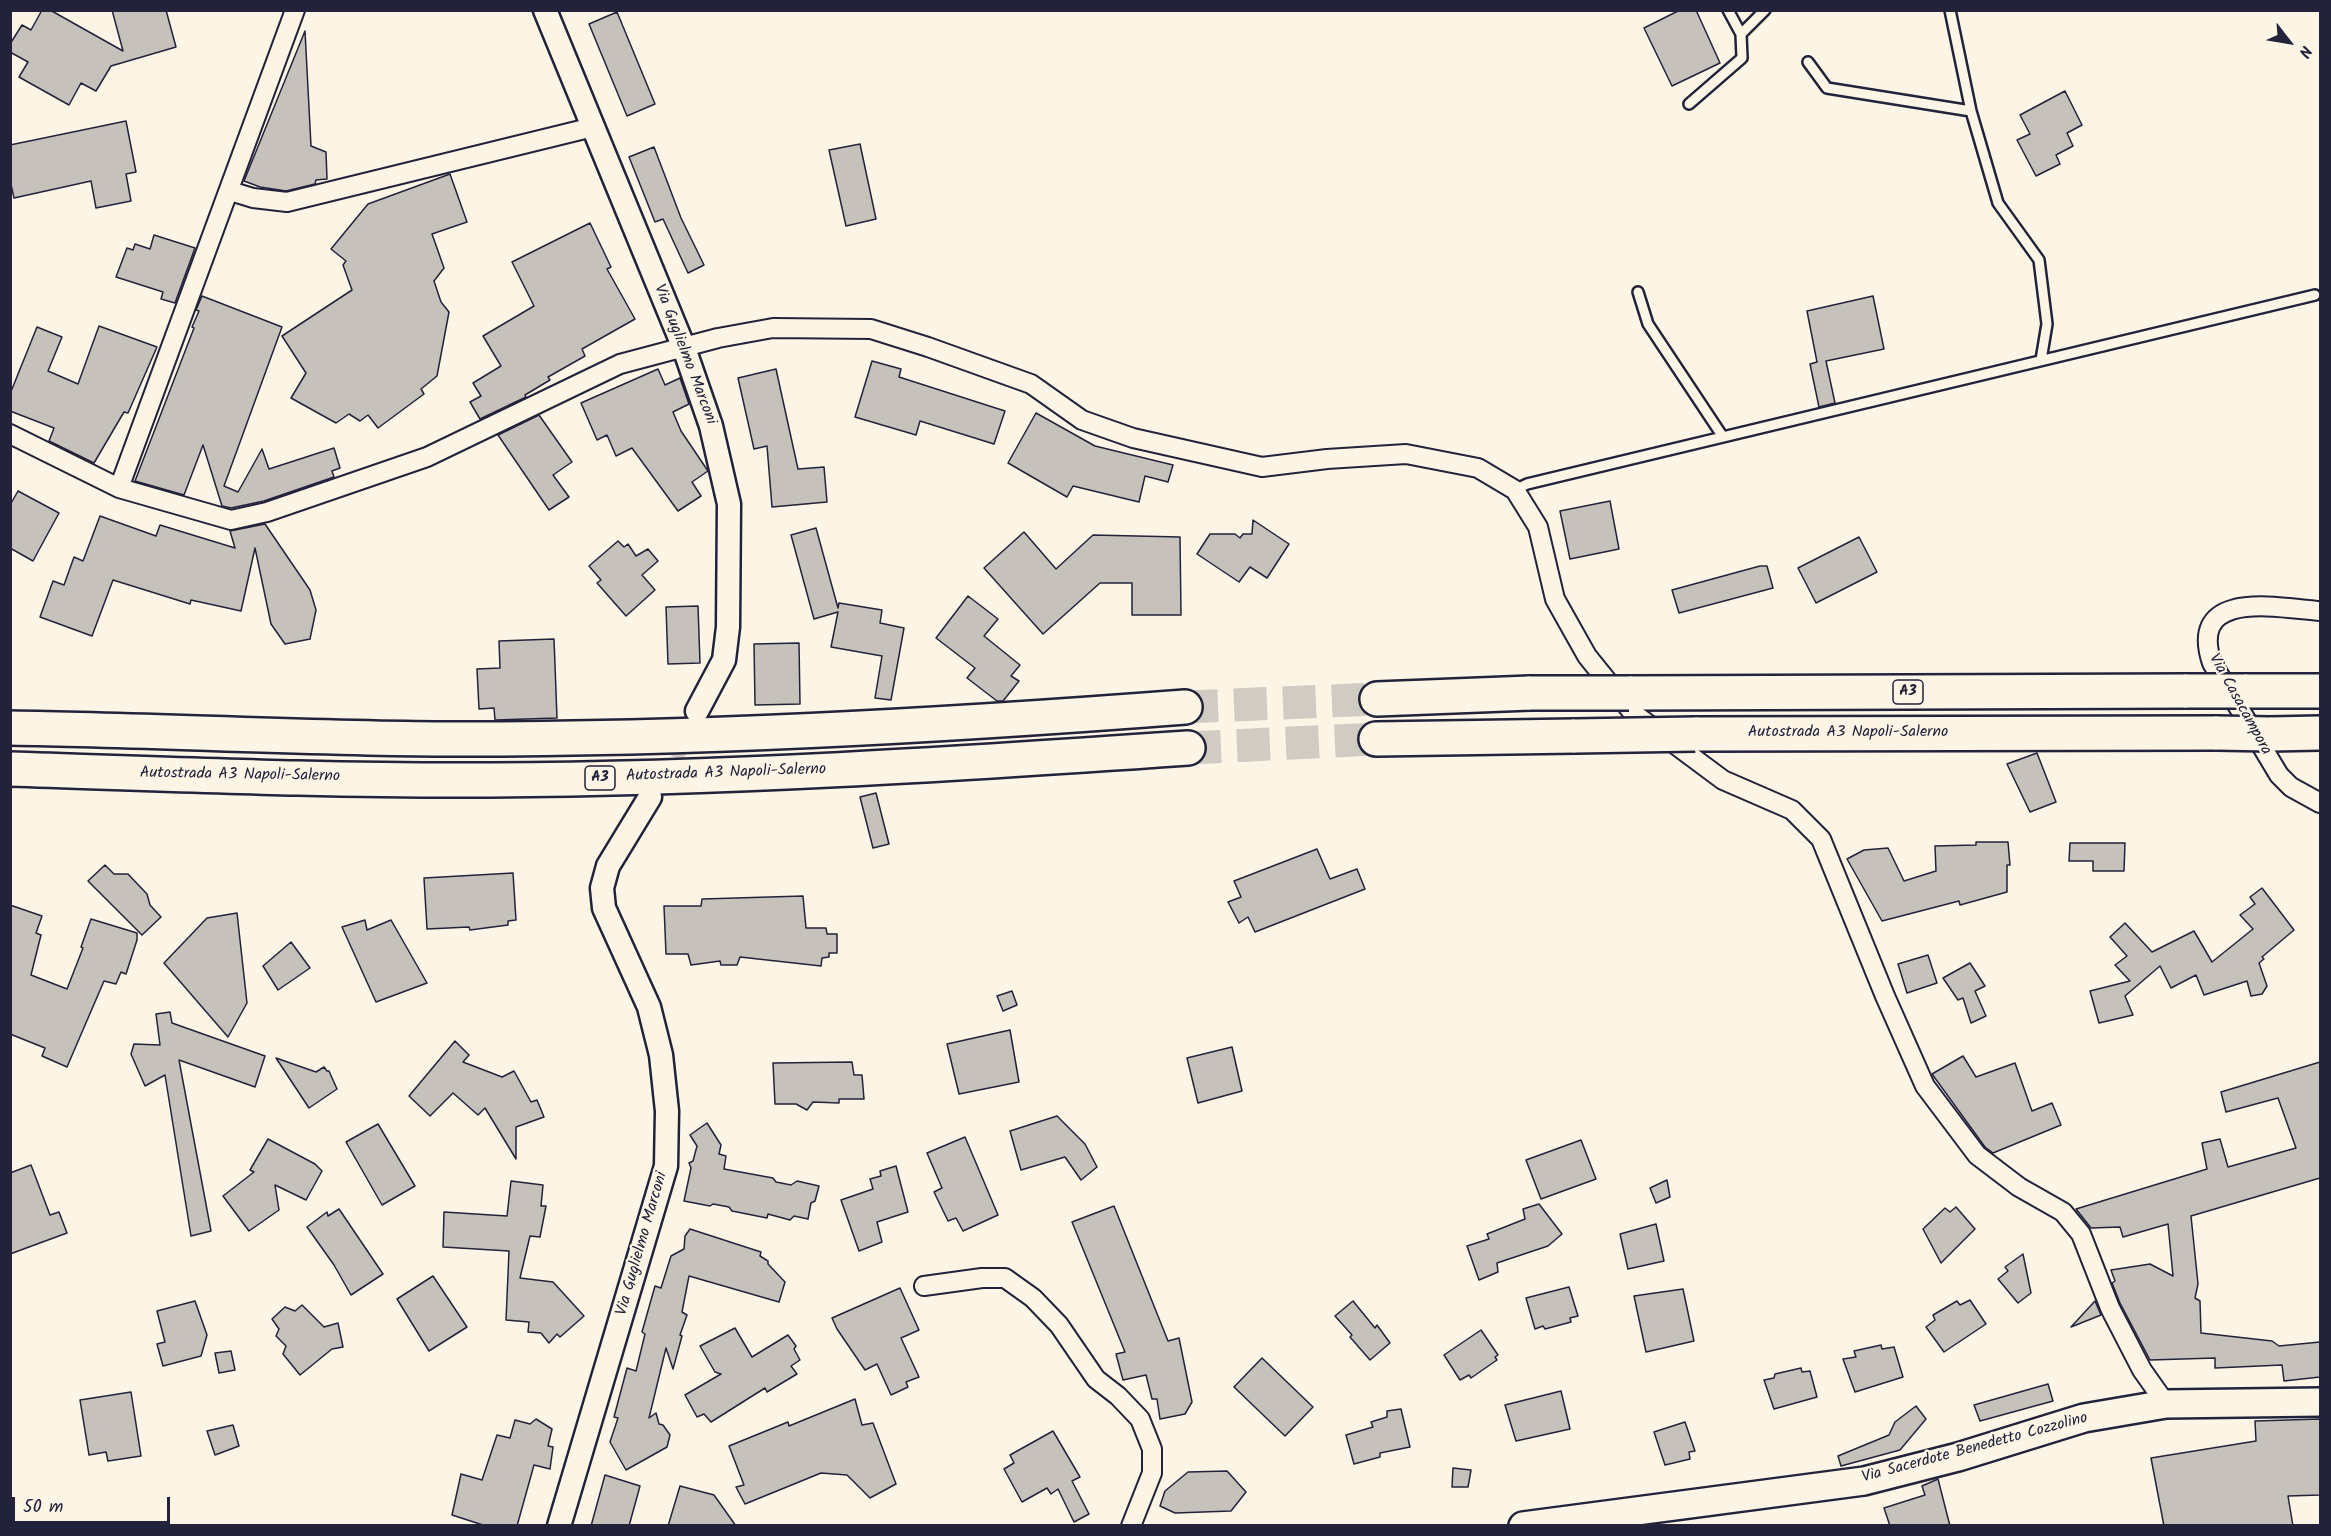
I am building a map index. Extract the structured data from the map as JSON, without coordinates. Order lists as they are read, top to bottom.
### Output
{
  "streets": {
    "highway": ["A3", "Autostrada A3 Napoli-Salerno"],
    "main road": ["Via Sacerdote Benedetto Cozzolino"],
    "street": ["Via Guglielmo Marconi", "Via Casacampora"]
  },
  "scale_bar": "50 m",
  "north": "bottom right"
}
